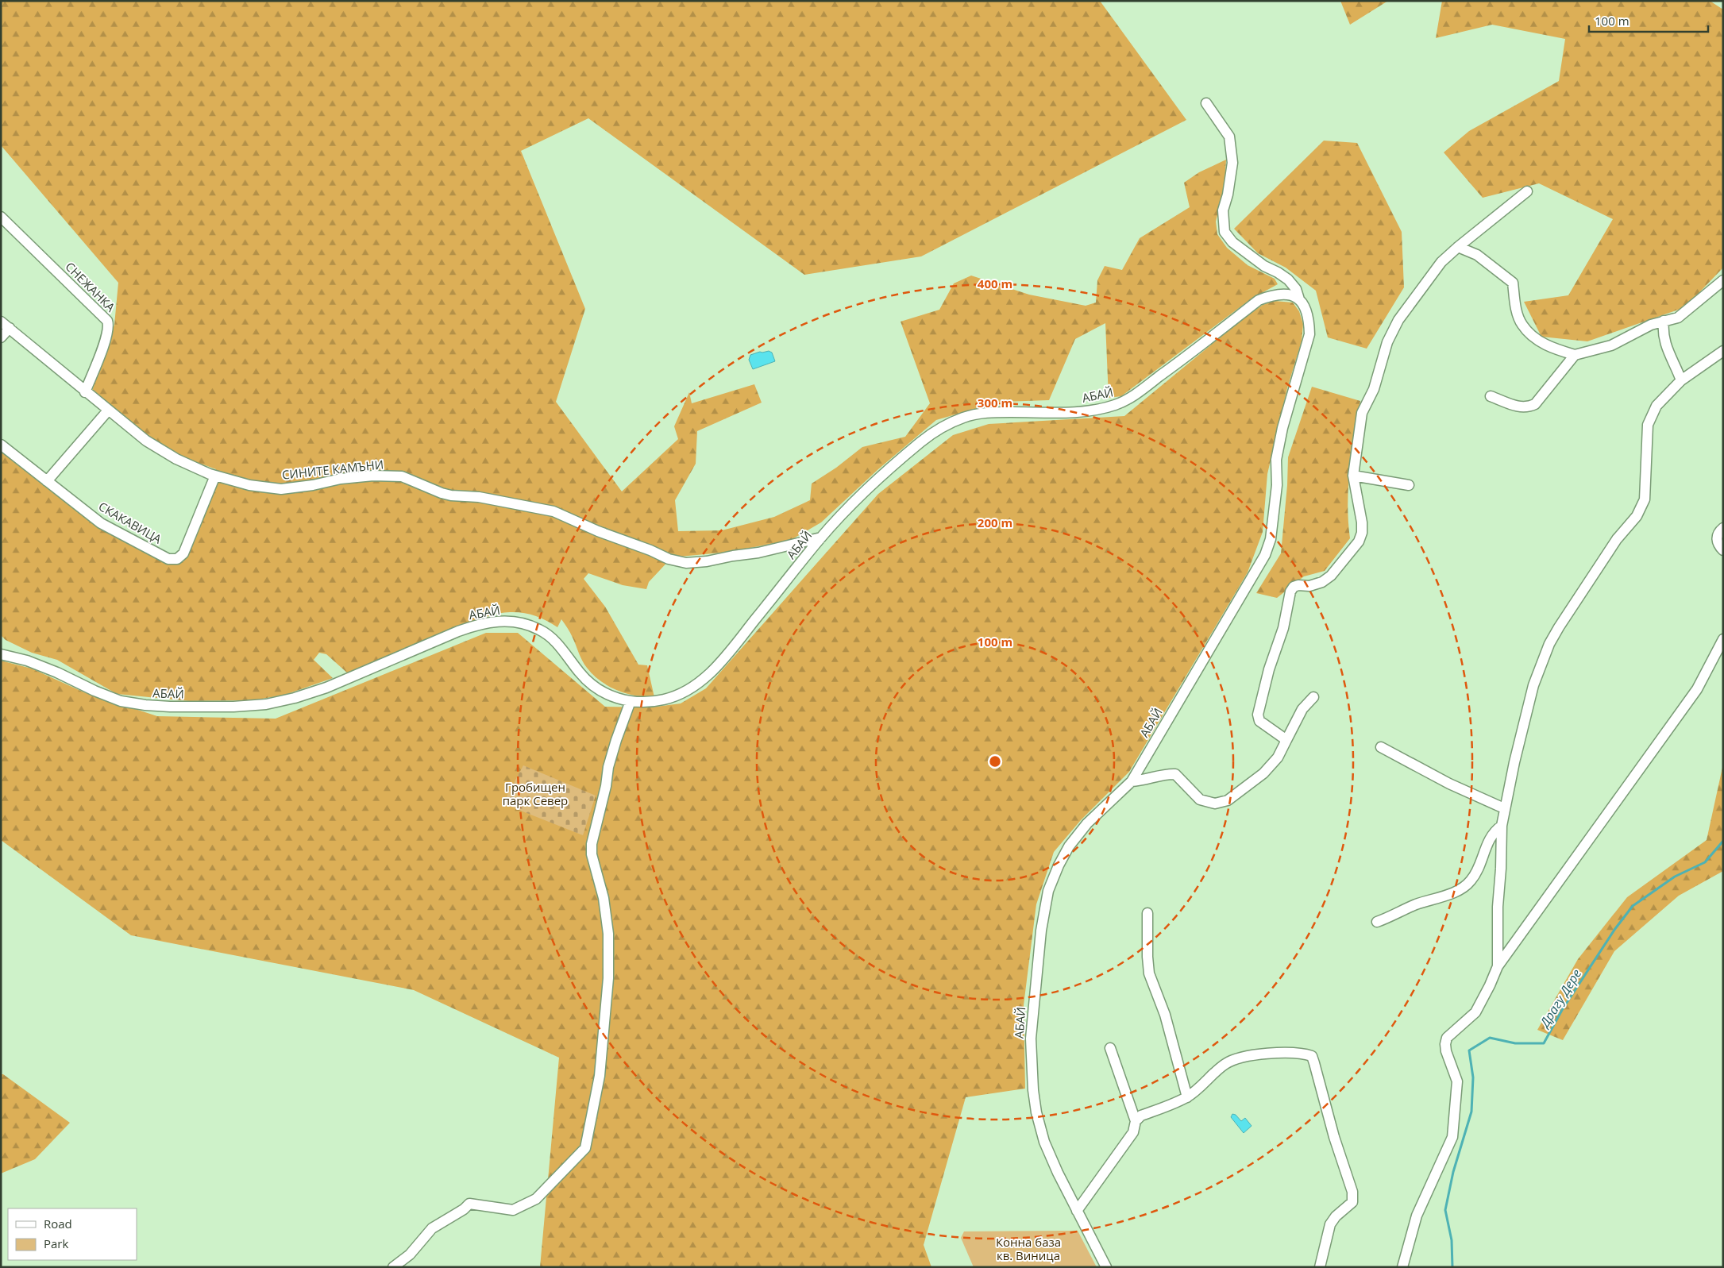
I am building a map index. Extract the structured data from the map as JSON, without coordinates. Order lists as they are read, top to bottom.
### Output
{
  "streets": {
    "street": [
      "СНЕЖАНКА",
      "АБАЙ",
      "СИНИТЕ КАМЪНИ",
      "СКАКАВИЦА"
    ]
  },
  "crossings": [
    ["СНЕЖАНКА", "СИНИТЕ КАМЪНИ"],
    ["АБАЙ", "СИНИТЕ КАМЪНИ"],
    ["СИНИТЕ КАМЪНИ", "СКАКАВИЦА"]
  ],
  "water": ["Драгу Дере"],
  "parks": ["Гробищен парк Север", "Конна база кв. Виница"],
  "legend": ["Road", "Park"],
  "scale_bar": "100 m",
  "rings": [
    "400 m",
    "300 m",
    "200 m",
    "100 m"
  ]
}
